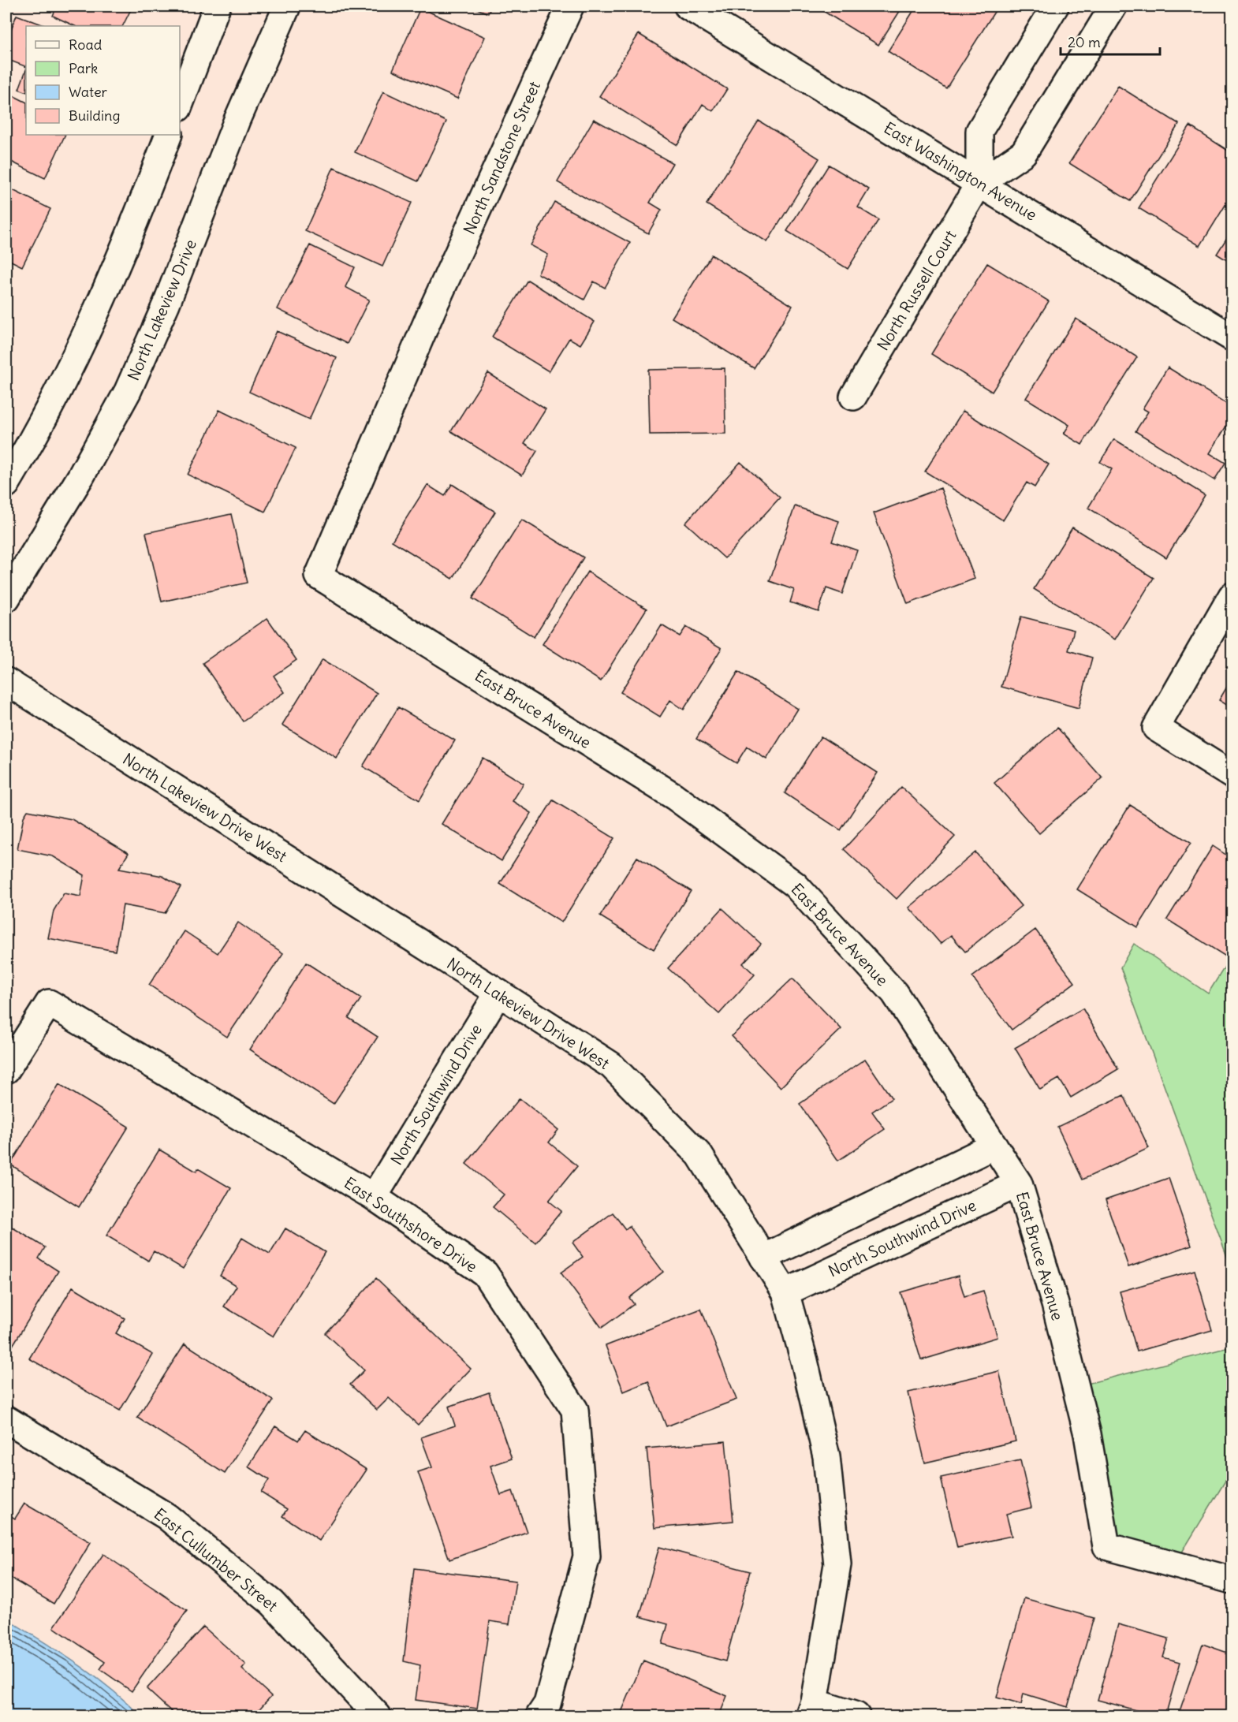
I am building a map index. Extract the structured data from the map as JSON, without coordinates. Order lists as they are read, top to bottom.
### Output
{
  "streets": {
    "street": [
      "North Sandstone Street",
      "East Washington Avenue",
      "North Russell Court",
      "North Lakeview Drive",
      "East Bruce Avenue",
      "North Lakeview Drive West",
      "North Southwind Drive",
      "East Southshore Drive",
      "East Cullumber Street"
    ]
  },
  "crossings": [
    ["North Sandstone Street", "East Bruce Avenue"],
    ["East Washington Avenue", "North Russell Court"],
    ["East Bruce Avenue", "North Southwind Drive"],
    ["North Lakeview Drive West", "North Southwind Drive"],
    ["North Southwind Drive", "East Southshore Drive"]
  ],
  "legend": [
    "Road",
    "Park",
    "Water",
    "Building"
  ],
  "scale_bar": "20 m"
}
